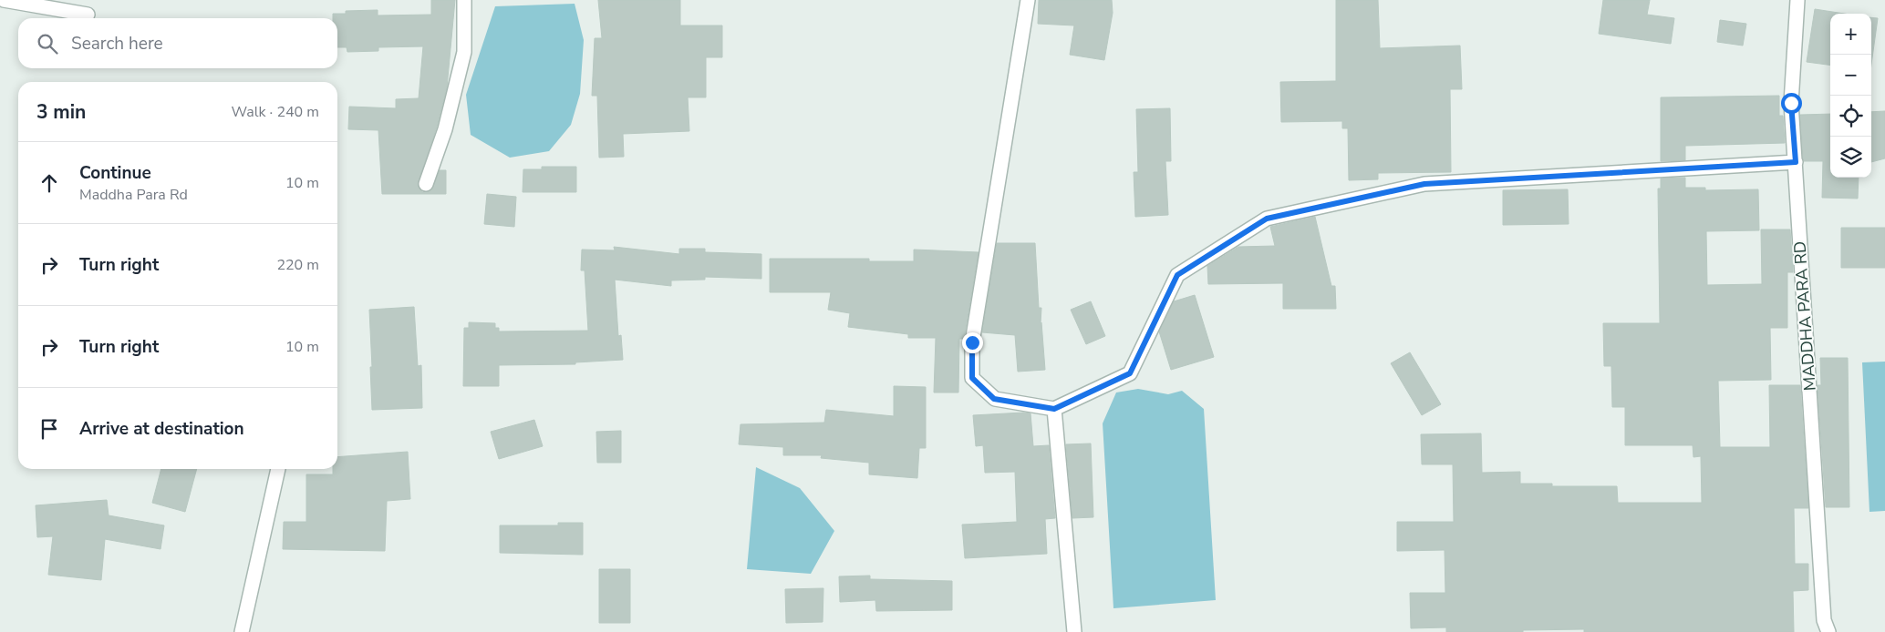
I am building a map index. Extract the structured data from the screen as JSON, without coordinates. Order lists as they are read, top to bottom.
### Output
{
  "streets": {
    "street": ["MADDHA PARA RD"]
  },
  "page": {
    "map_buttons": ["+", "−"],
    "search": "Search here",
    "heading": ["3 min", "Walk · 240 m"],
    "list": [
      ["Continue", "Maddha Para Rd", "10 m"],
      ["Turn right", "220 m"],
      ["Turn right", "10 m"],
      "Arrive at destination"
    ]
  }
}
